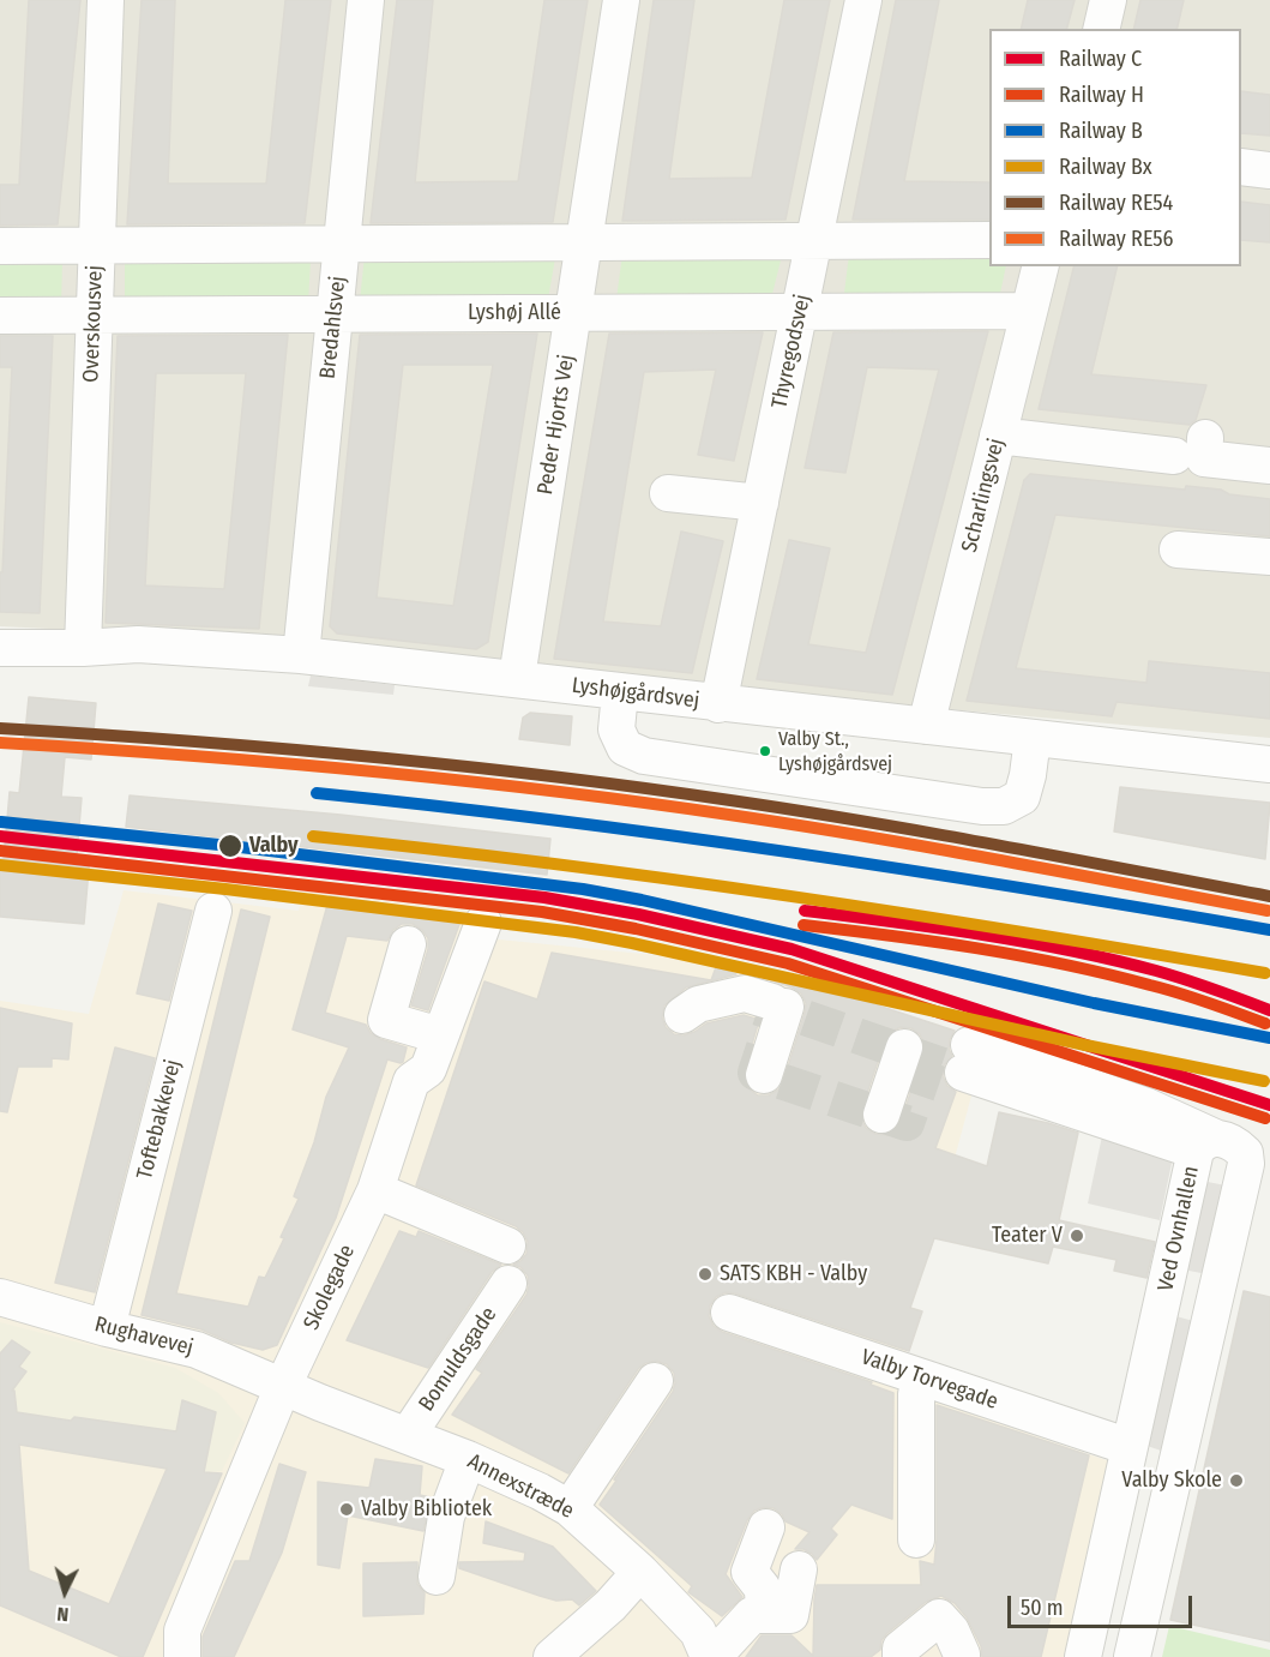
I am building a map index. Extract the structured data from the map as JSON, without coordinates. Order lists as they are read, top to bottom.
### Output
{
  "streets": {
    "street": [
      "Lyshøj Allé",
      "Overskousvej",
      "Bredahlsvej",
      "Thyregodsvej",
      "Peder Hjorts Vej",
      "Scharlingsvej",
      "Lyshøjgårdsvej",
      "Toftebakkevej",
      "Ved Ovnhallen",
      "Skolegade",
      "Rughavevej",
      "Bomuldsgade",
      "Valby Torvegade",
      "Annexstræde"
    ]
  },
  "crossings": [
    ["Lyshøj Allé", "Overskousvej"],
    ["Lyshøj Allé", "Bredahlsvej"],
    ["Lyshøj Allé", "Thyregodsvej"],
    ["Lyshøj Allé", "Peder Hjorts Vej"],
    ["Lyshøj Allé", "Scharlingsvej"],
    ["Overskousvej", "Lyshøjgårdsvej"],
    ["Bredahlsvej", "Lyshøjgårdsvej"],
    ["Thyregodsvej", "Lyshøjgårdsvej"],
    ["Peder Hjorts Vej", "Lyshøjgårdsvej"],
    ["Scharlingsvej", "Lyshøjgårdsvej"],
    ["Toftebakkevej", "Rughavevej"],
    ["Ved Ovnhallen", "Valby Torvegade"],
    ["Skolegade", "Rughavevej"],
    ["Skolegade", "Annexstræde"],
    ["Rughavevej", "Annexstræde"],
    ["Bomuldsgade", "Annexstræde"]
  ],
  "places": [
    "Valby St., Lyshøjgårdsvej",
    "Valby",
    "Teater V",
    "SATS KBH - Valby",
    "Valby Skole",
    "Valby Bibliotek"
  ],
  "lines": [
    "rail line RE54",
    "rail line RE56",
    "rail line B",
    "rail line C",
    "rail line Bx",
    "rail line H"
  ],
  "legend": [
    "Railway C",
    "Railway H",
    "Railway B",
    "Railway Bx",
    "Railway RE54",
    "Railway RE56"
  ],
  "scale_bar": "50 m",
  "north": "bottom"
}
